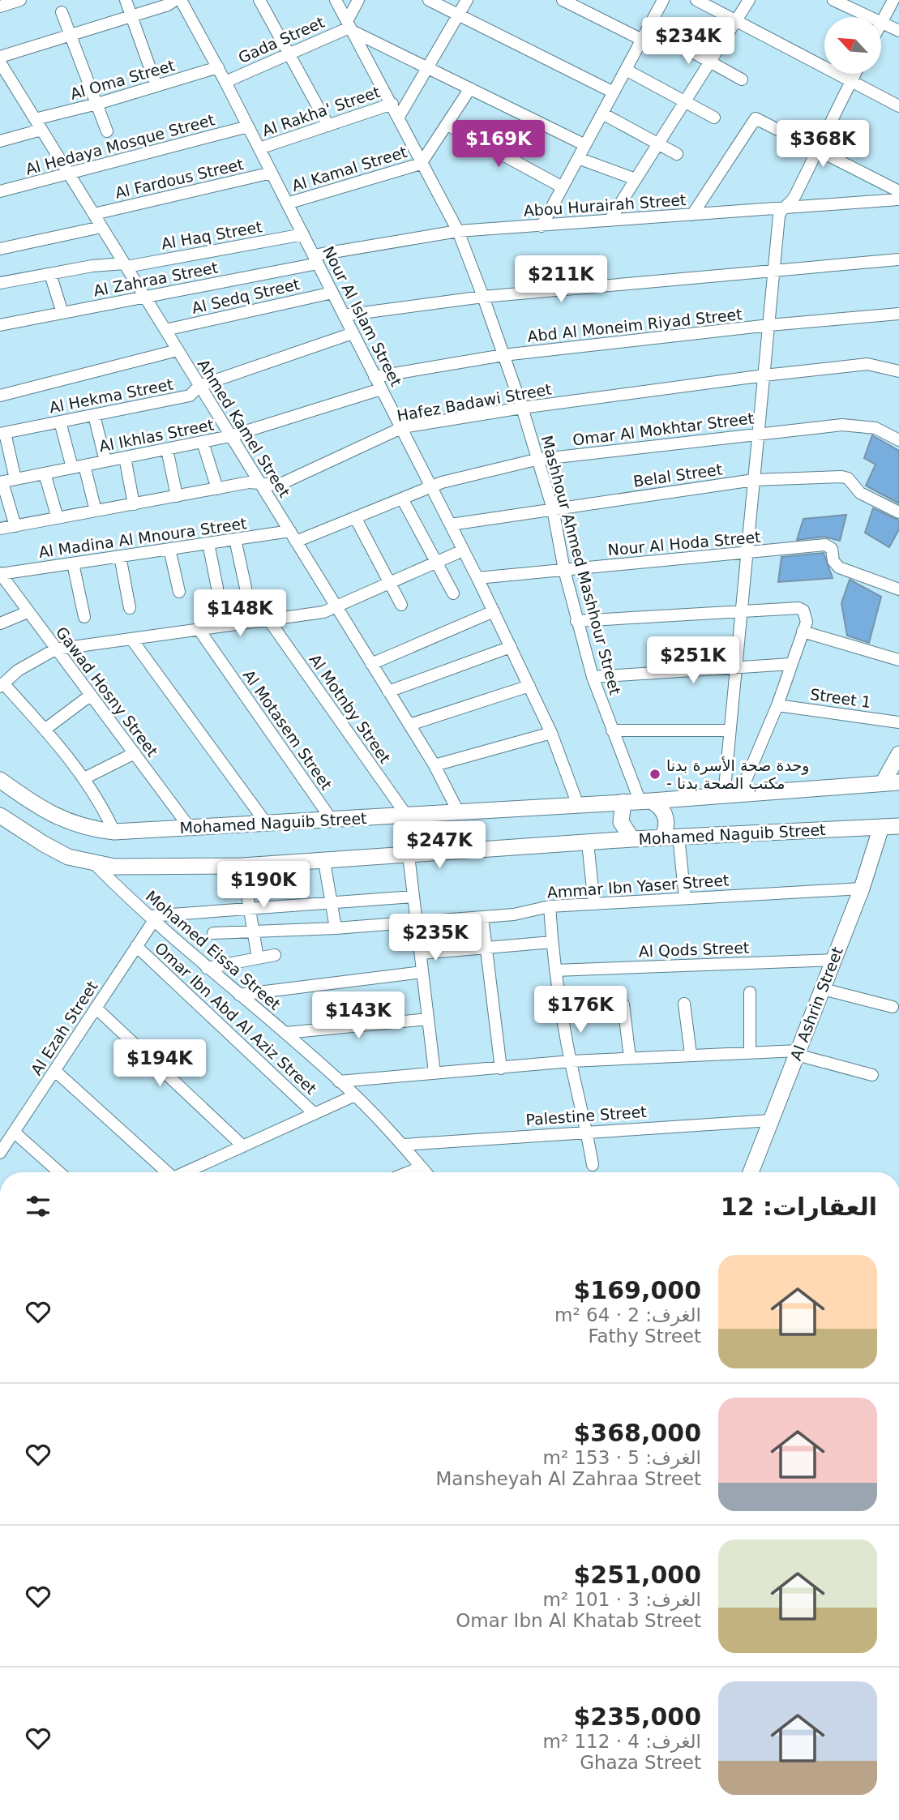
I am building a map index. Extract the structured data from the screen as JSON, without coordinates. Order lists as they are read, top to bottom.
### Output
{
  "streets": {
    "main road": ["Mohamed Naguib Street", "Al Ashrin Street"],
    "street": [
      "Gada Street",
      "Al Oma Street",
      "Al Rakha' Street",
      "Al Hedaya Mosque Street",
      "Al Kamal Street",
      "Al Fardous Street",
      "Abou Hurairah Street",
      "Al Haq Street",
      "Al Zahraa Street",
      "Al Sedq Street",
      "Nour Al Islam Street",
      "Abd Al Moneim Riyad Street",
      "Al Hekma Street",
      "Hafez Badawi Street",
      "Ahmed Kamel Street",
      "Omar Al Mokhtar Street",
      "Al Ikhlas Street",
      "Belal Street",
      "Al Madina Al Mnoura Street",
      "Nour Al Hoda Street",
      "Mashhour Ahmed Mashhour Street",
      "Gawad Hosny Street",
      "Street 1",
      "Al Motnby Street",
      "Al Motasem Street",
      "Ammar Ibn Yaser Street",
      "Al Qods Street",
      "Mohamed Eissa Street",
      "Omar Ibn Abd Al Aziz Street",
      "Al Ezah Street",
      "Palestine Street"
    ]
  },
  "crossings": [
    ["Gada Street", "Nour Al Islam Street"],
    ["Gada Street", "Mashhour Ahmed Mashhour Street"],
    ["Al Oma Street", "Nour Al Islam Street"],
    ["Al Oma Street", "Ahmed Kamel Street"],
    ["Al Rakha' Street", "Nour Al Islam Street"],
    ["Al Rakha' Street", "Mashhour Ahmed Mashhour Street"],
    ["Al Hedaya Mosque Street", "Nour Al Islam Street"],
    ["Al Hedaya Mosque Street", "Ahmed Kamel Street"],
    ["Al Kamal Street", "Nour Al Islam Street"],
    ["Al Kamal Street", "Mashhour Ahmed Mashhour Street"],
    ["Al Fardous Street", "Nour Al Islam Street"],
    ["Al Fardous Street", "Ahmed Kamel Street"],
    ["Abou Hurairah Street", "Al Zahraa Street"],
    ["Abou Hurairah Street", "Nour Al Islam Street"],
    ["Abou Hurairah Street", "Mashhour Ahmed Mashhour Street"],
    ["Al Haq Street", "Nour Al Islam Street"],
    ["Al Haq Street", "Ahmed Kamel Street"],
    ["Al Zahraa Street", "Nour Al Islam Street"],
    ["Al Zahraa Street", "Ahmed Kamel Street"],
    ["Al Sedq Street", "Nour Al Islam Street"],
    ["Al Sedq Street", "Ahmed Kamel Street"],
    ["Nour Al Islam Street", "Abd Al Moneim Riyad Street"],
    ["Nour Al Islam Street", "Al Hekma Street"],
    ["Nour Al Islam Street", "Hafez Badawi Street"],
    ["Nour Al Islam Street", "Omar Al Mokhtar Street"],
    ["Nour Al Islam Street", "Al Ikhlas Street"],
    ["Nour Al Islam Street", "Belal Street"],
    ["Nour Al Islam Street", "Nour Al Hoda Street"],
    ["Nour Al Islam Street", "Mohamed Naguib Street"],
    ["Abd Al Moneim Riyad Street", "Mashhour Ahmed Mashhour Street"],
    ["Al Hekma Street", "Ahmed Kamel Street"],
    ["Hafez Badawi Street", "Ahmed Kamel Street"],
    ["Hafez Badawi Street", "Mashhour Ahmed Mashhour Street"],
    ["Ahmed Kamel Street", "Al Ikhlas Street"],
    ["Ahmed Kamel Street", "Al Madina Al Mnoura Street"],
    ["Ahmed Kamel Street", "Mohamed Naguib Street"],
    ["Omar Al Mokhtar Street", "Al Madina Al Mnoura Street"],
    ["Omar Al Mokhtar Street", "Mashhour Ahmed Mashhour Street"],
    ["Belal Street", "Mashhour Ahmed Mashhour Street"],
    ["Al Madina Al Mnoura Street", "Gawad Hosny Street"],
    ["Nour Al Hoda Street", "Mashhour Ahmed Mashhour Street"],
    ["Mashhour Ahmed Mashhour Street", "Mohamed Naguib Street"],
    ["Gawad Hosny Street", "Mohamed Naguib Street"],
    ["Al Motnby Street", "Mohamed Naguib Street"],
    ["Al Motasem Street", "Mohamed Naguib Street"],
    ["Mohamed Naguib Street", "Mohamed Eissa Street"],
    ["Mohamed Naguib Street", "Al Ashrin Street"],
    ["Ammar Ibn Yaser Street", "Al Ashrin Street"],
    ["Al Qods Street", "Al Ashrin Street"],
    ["Mohamed Eissa Street", "Al Ezah Street"],
    ["Mohamed Eissa Street", "Palestine Street"],
    ["Al Ashrin Street", "Palestine Street"],
    ["Omar Ibn Abd Al Aziz Street", "Al Ezah Street"]
  ],
  "places": ["وحدة صحة الأسرة بدنا - مكتب الصحة بدنا"],
  "north": "top left",
  "page": {
    "price": [
      "$234K",
      "$169K",
      "$368K",
      "$211K",
      "$148K",
      "$251K",
      "$247K",
      "$190K",
      "$235K",
      "$176K",
      "$143K",
      "$194K"
    ],
    "heading": "العقارات: 12",
    "list": [
      {
        "name": "$169,000",
        "note": "الغرف: 2 · 64 m² · Fathy Street"
      },
      {
        "name": "$368,000",
        "note": "الغرف: 5 · 153 m² · Mansheyah Al Zahraa Street"
      },
      {
        "name": "$251,000",
        "note": "الغرف: 3 · 101 m² · Omar Ibn Al Khatab Street"
      },
      {
        "name": "$235,000",
        "note": "الغرف: 4 · 112 m² · Ghaza Street"
      }
    ]
  }
}
